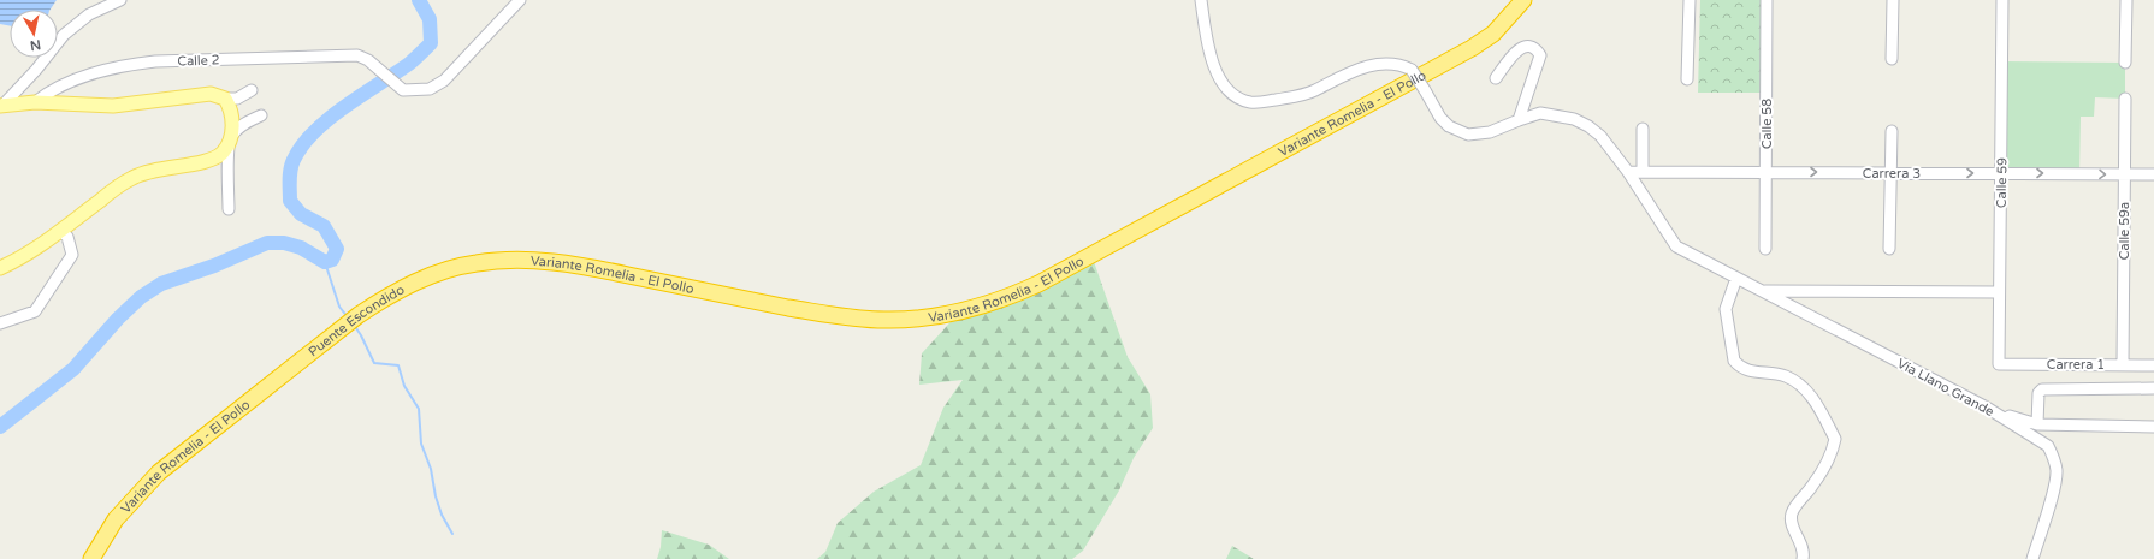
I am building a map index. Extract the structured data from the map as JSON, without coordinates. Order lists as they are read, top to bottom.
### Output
{
  "streets": {
    "highway": ["Variante Romelia - El Pollo", "Puente Escondido"],
    "street": [
      "Calle 2",
      "Calle 58",
      "Carrera 3",
      "Calle 59",
      "Calle 59a",
      "Carrera 1",
      "Vía Llano Grande"
    ]
  },
  "crossings": [
    ["Variante Romelia - El Pollo", "Puente Escondido"],
    ["Calle 58", "Carrera 3"],
    ["Carrera 3", "Calle 59"],
    ["Carrera 3", "Calle 59a"],
    ["Carrera 3", "Vía Llano Grande"],
    ["Calle 59", "Carrera 1"],
    ["Calle 59a", "Carrera 1"]
  ],
  "one_way": ["Carrera 3"],
  "north": "bottom"
}
